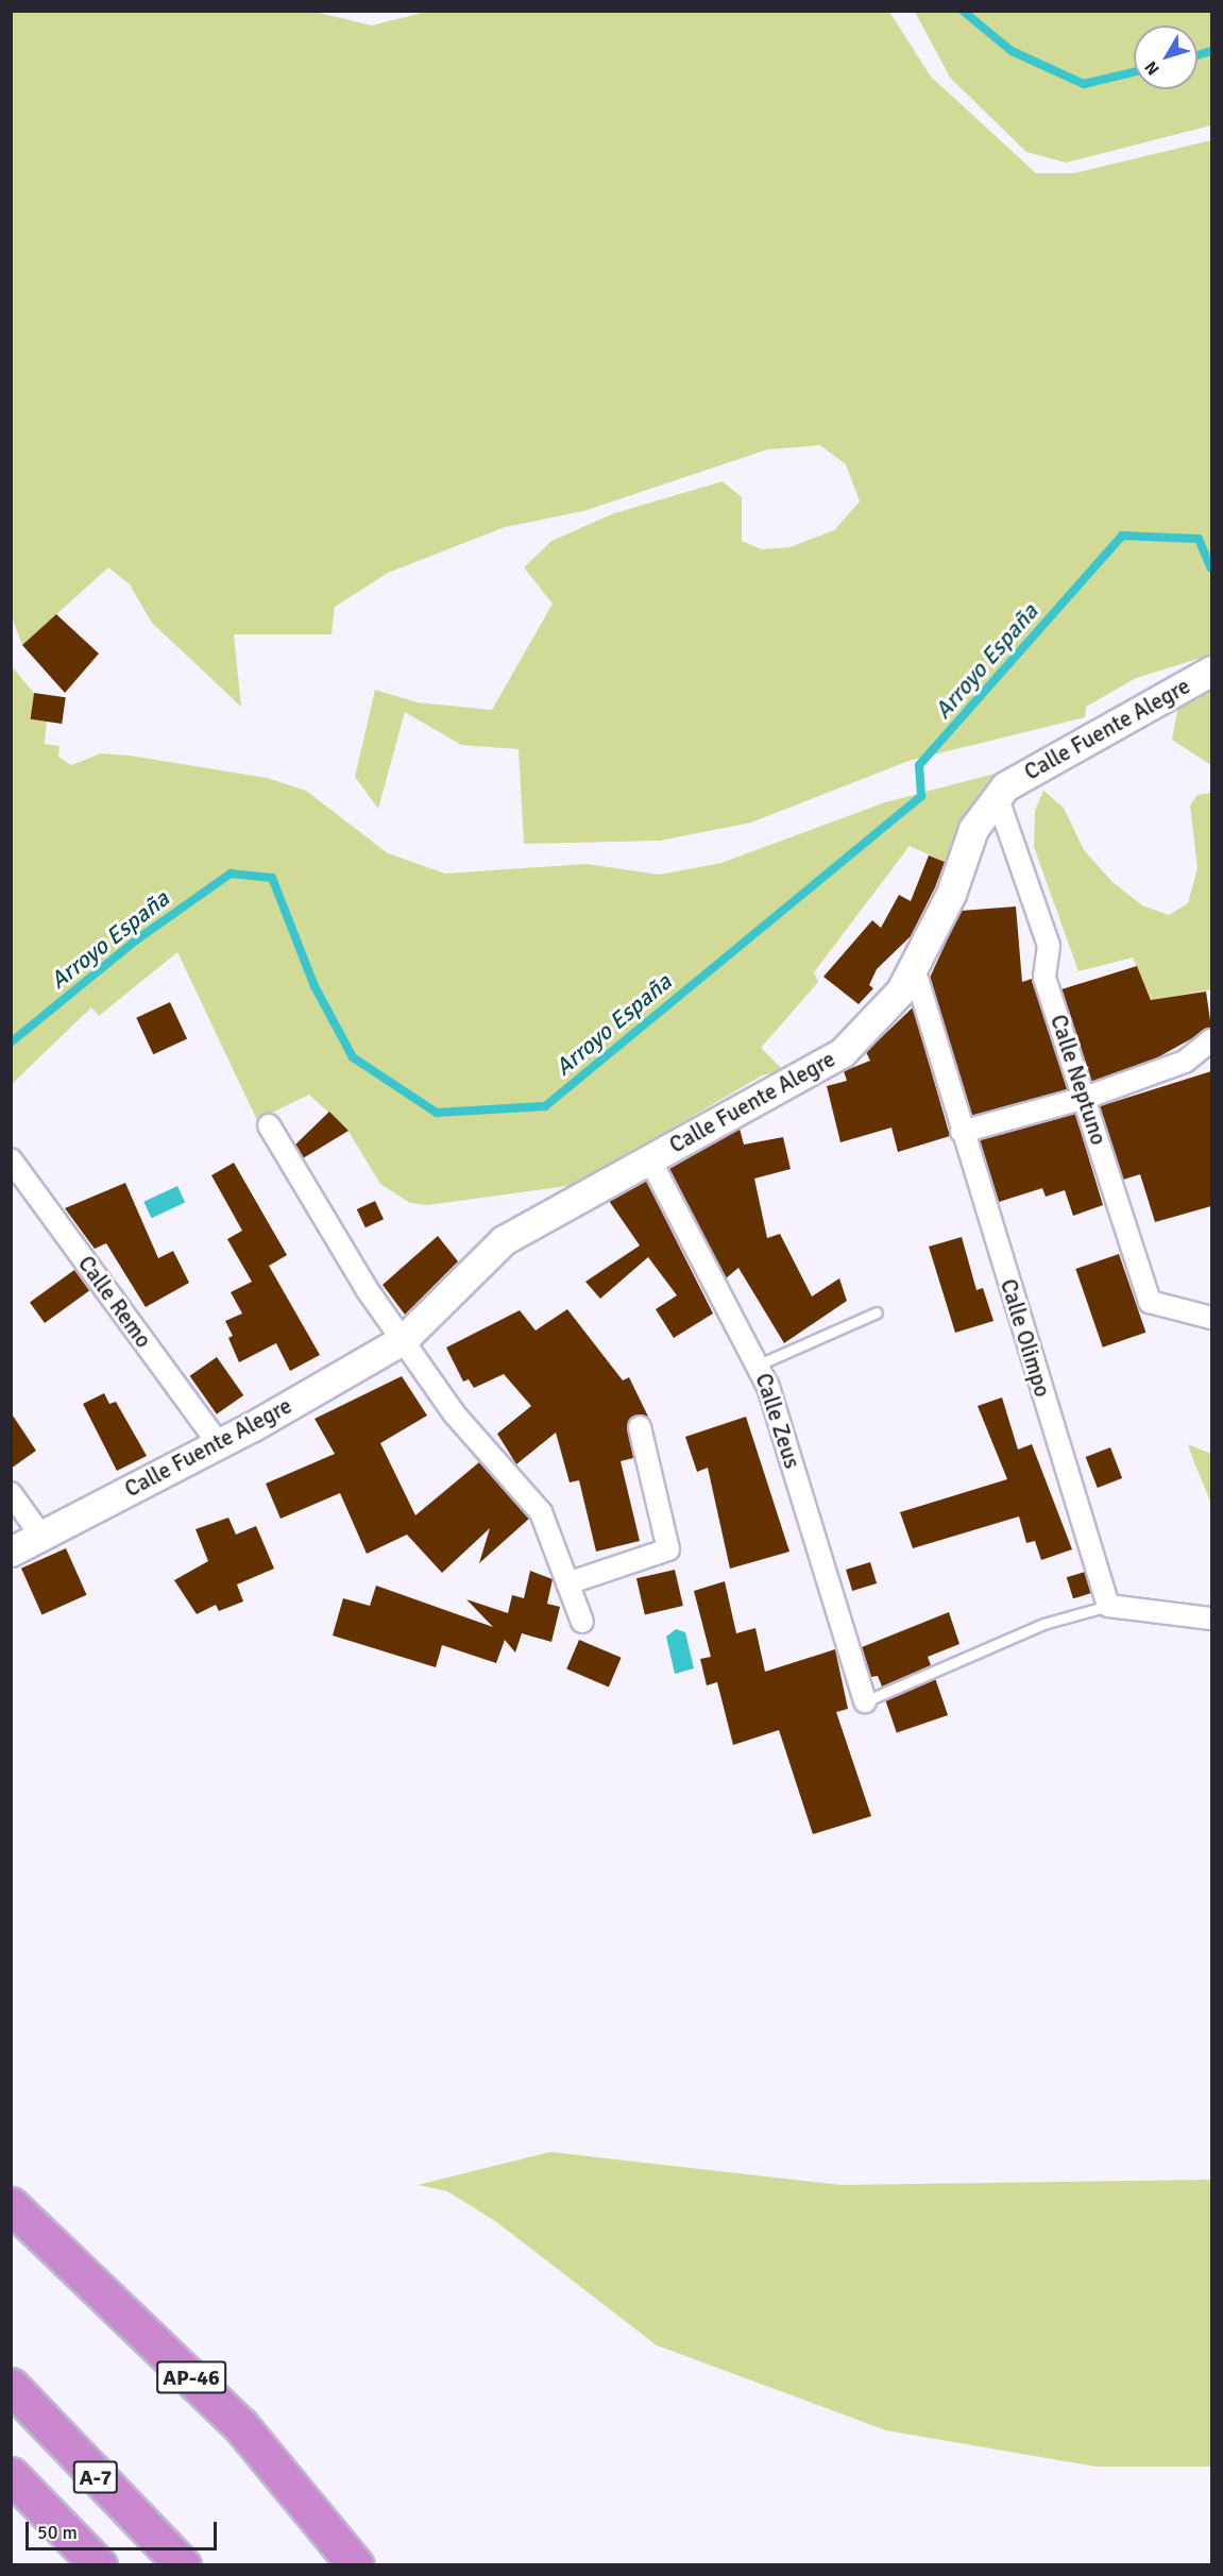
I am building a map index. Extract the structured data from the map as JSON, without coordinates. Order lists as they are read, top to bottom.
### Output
{
  "streets": {
    "highway": ["AP-46", "A-7"],
    "street": [
      "Calle Fuente Alegre",
      "Calle Neptuno",
      "Calle Remo",
      "Calle Olimpo",
      "Calle Zeus"
    ]
  },
  "crossings": [
    ["Calle Fuente Alegre", "Calle Neptuno"],
    ["Calle Fuente Alegre", "Calle Remo"],
    ["Calle Fuente Alegre", "Calle Olimpo"],
    ["Calle Fuente Alegre", "Calle Zeus"]
  ],
  "water": ["Arroyo España"],
  "scale_bar": "50 m",
  "north": "bottom left"
}
